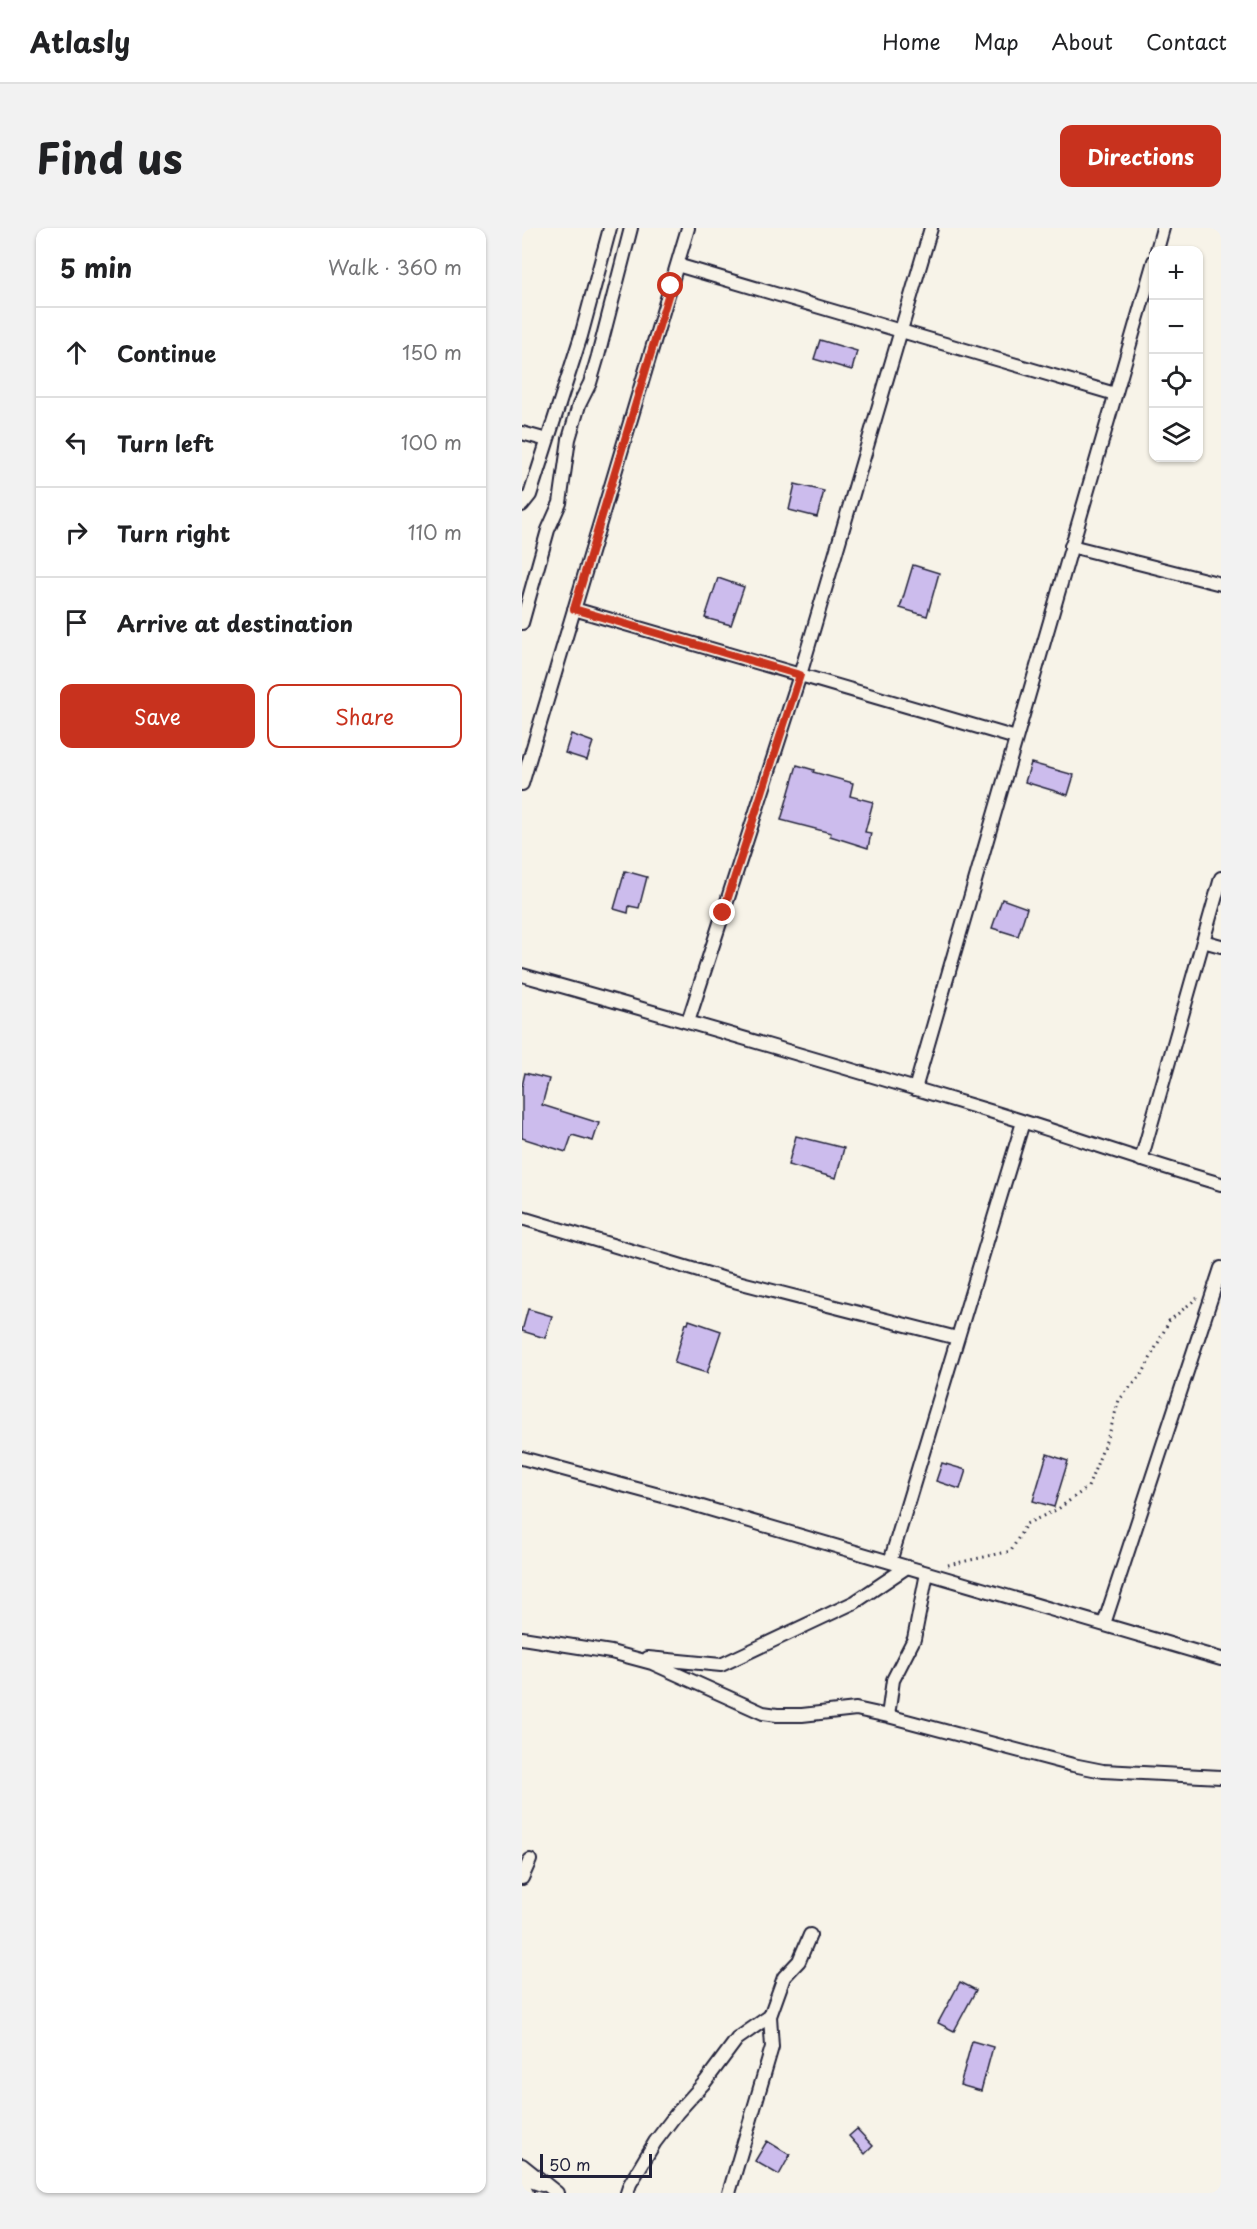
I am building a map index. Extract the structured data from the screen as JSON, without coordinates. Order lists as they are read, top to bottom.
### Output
{
  "scale_bar": "50 m",
  "page": {
    "header": "Atlasly",
    "nav": [
      "Home",
      "Map",
      "About",
      "Contact"
    ],
    "title": "Find us",
    "buttons": [
      "Directions",
      ["Save", "Share"]
    ],
    "heading": ["5 min", "Walk · 360 m"],
    "map_buttons": ["+", "−"],
    "list": [
      ["Continue", "150 m"],
      ["Turn left", "100 m"],
      ["Turn right", "110 m"],
      "Arrive at destination"
    ],
    "scale": "50 m"
  }
}
